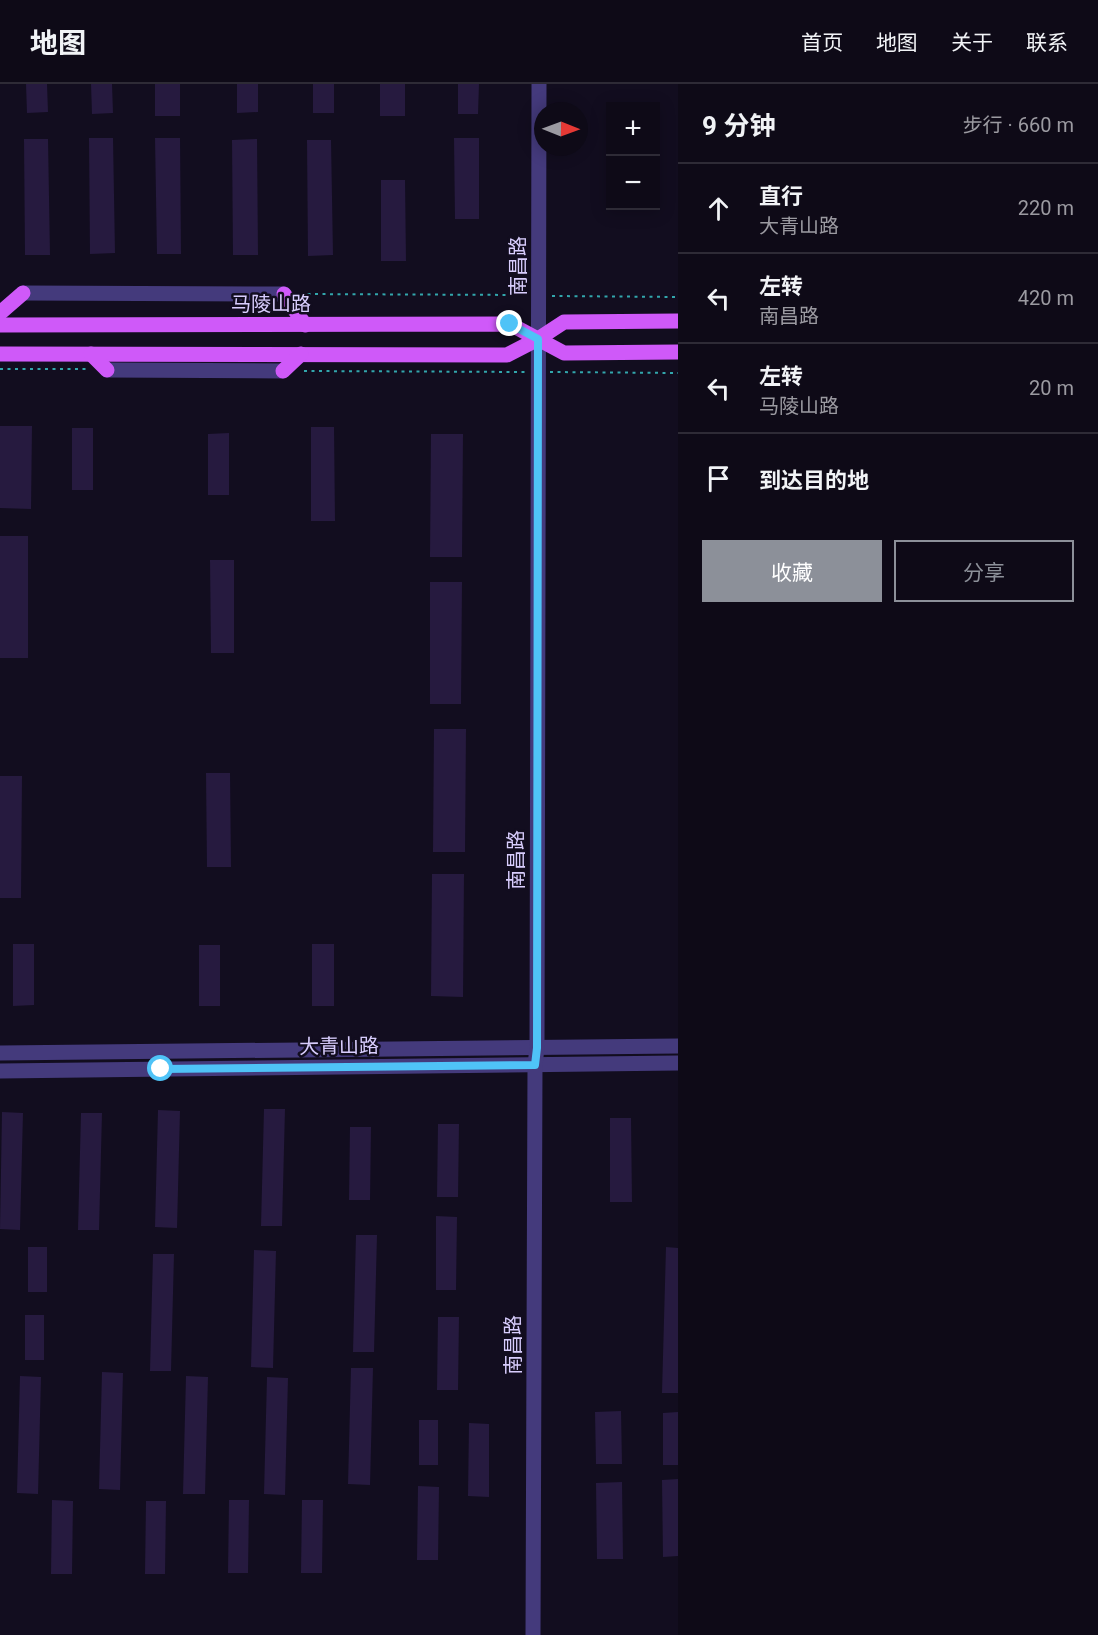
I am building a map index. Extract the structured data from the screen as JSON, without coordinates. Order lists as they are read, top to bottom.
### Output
{
  "streets": {
    "main road": ["马陵山路"],
    "street": ["南昌路", "大青山路"]
  },
  "crossings": [
    ["南昌路", "马陵山路"],
    ["南昌路", "大青山路"]
  ],
  "north": "right",
  "page": {
    "header": "地图",
    "nav": [
      "首页",
      "地图",
      "关于",
      "联系"
    ],
    "heading": ["9 分钟", "步行 · 660 m"],
    "map_buttons": ["+", "−"],
    "list": [
      ["直行", "大青山路", "220 m"],
      ["左转", "南昌路", "420 m"],
      ["左转", "马陵山路", "20 m"],
      "到达目的地"
    ],
    "buttons": ["收藏", "分享"]
  }
}
